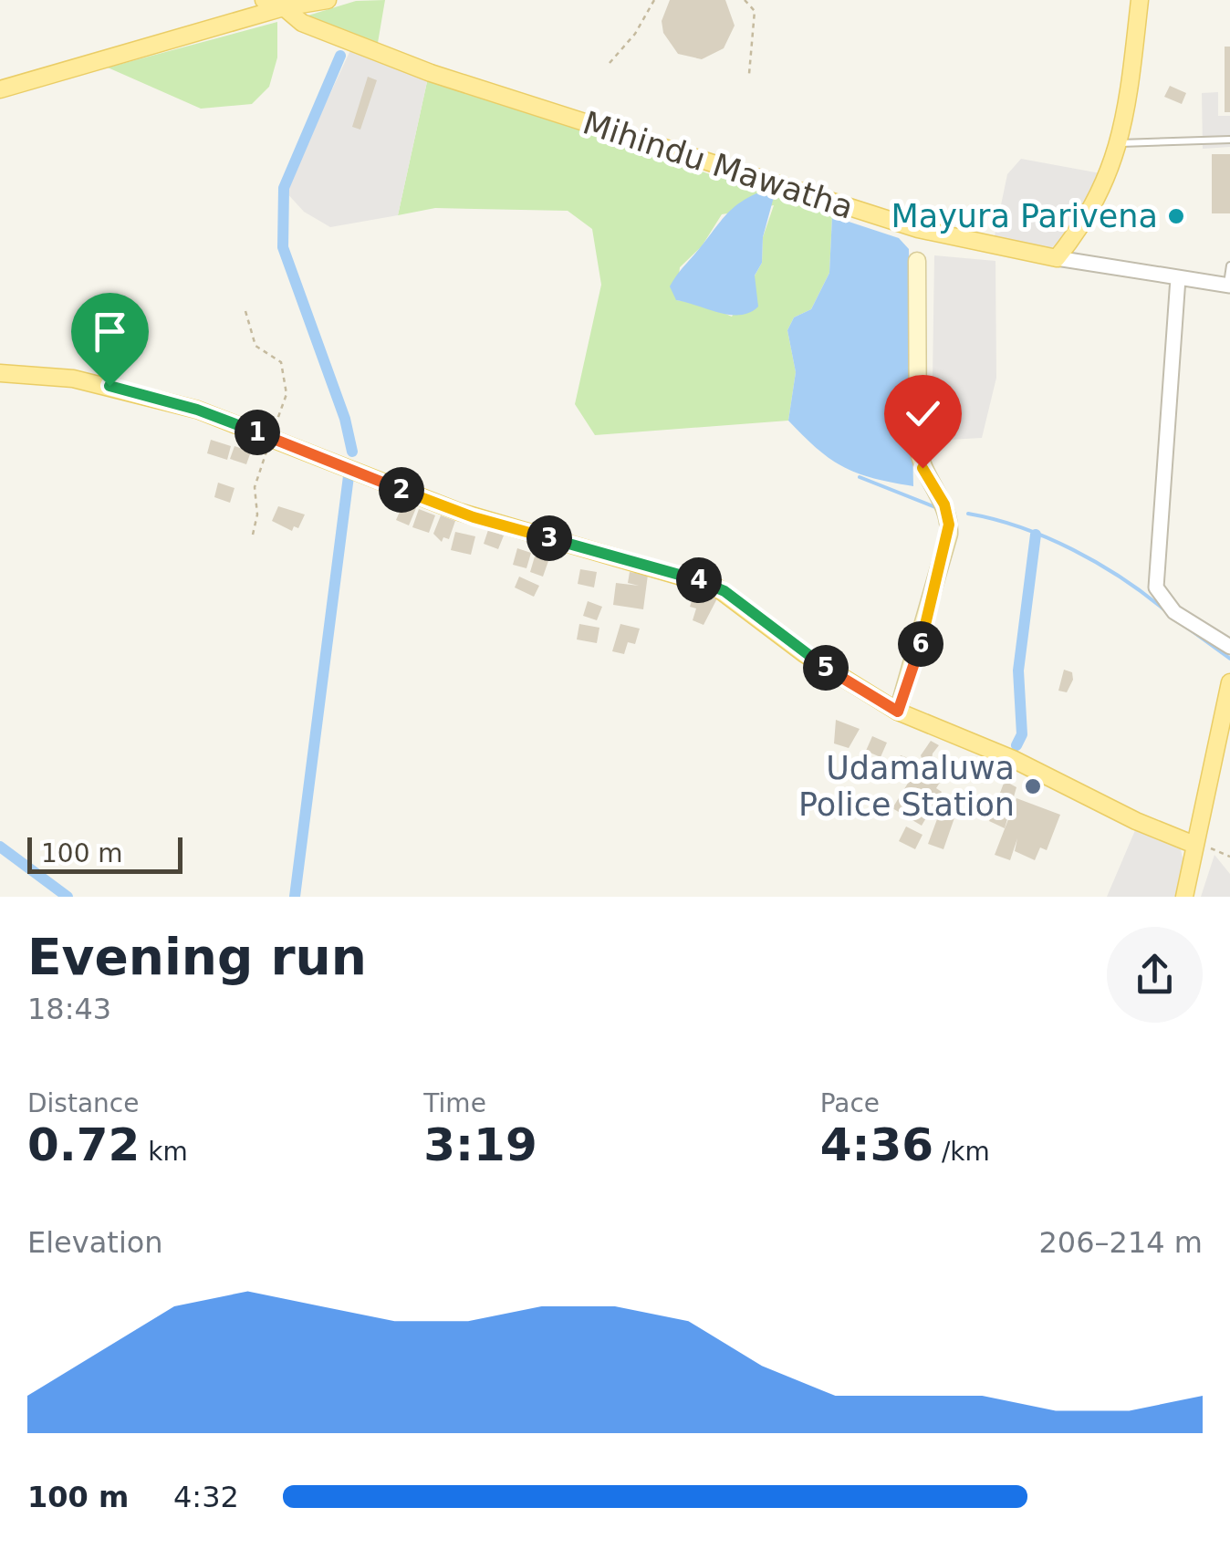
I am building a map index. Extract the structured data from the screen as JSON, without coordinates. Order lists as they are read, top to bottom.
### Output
{
  "streets": {
    "main road": ["Mihindu Mawatha"]
  },
  "places": ["Mayura Parivena", "Udamaluwa Police Station"],
  "scale_bar": "100 m",
  "page": {
    "pins": [
      "1",
      "2",
      "3",
      "4",
      "6",
      "5"
    ],
    "scale": "100 m",
    "heading": ["Evening run", "18:43"],
    "stats": [
      ["Distance", "0.72 km"],
      ["Time", "3:19"],
      ["Pace", "4:36 /km"]
    ],
    "chart": ["Elevation", "206–214 m"],
    "list": [
      {
        "name": "100 m",
        "note": "4:32"
      }
    ]
  }
}
